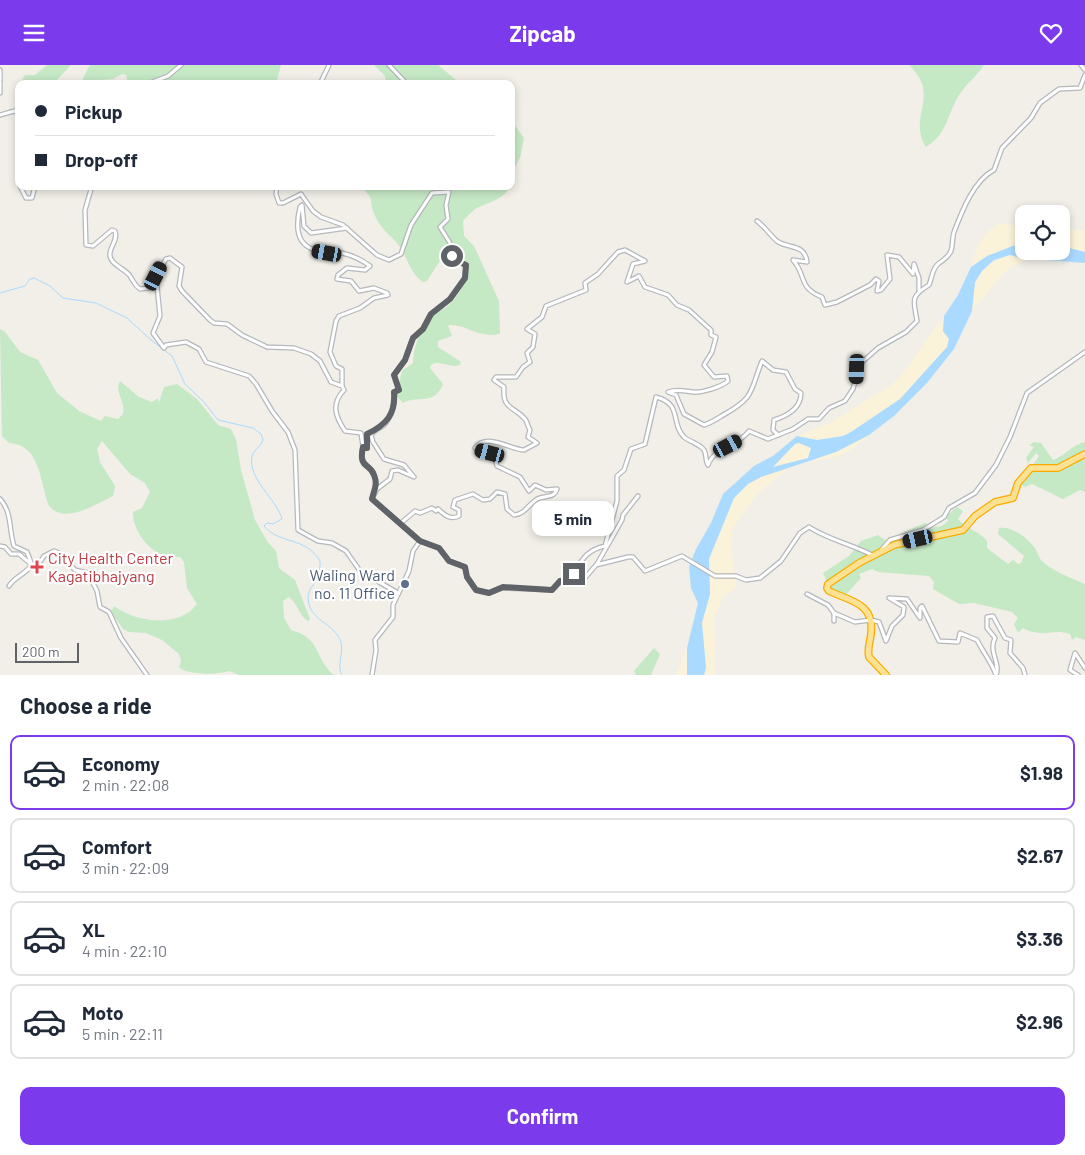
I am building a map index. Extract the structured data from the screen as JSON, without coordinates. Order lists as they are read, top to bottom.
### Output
{
  "places": {
    "health": ["City Health Center Kagatibhajyang"],
    "other": ["Waling Ward no. 11 Office"]
  },
  "scale_bar": "200 m",
  "page": {
    "header": "Zipcab",
    "banner": ["Pickup", "Drop-off"],
    "bubble": "5 min",
    "scale": "200 m",
    "heading": "Choose a ride",
    "list": [
      {
        "name": "Economy",
        "note": "2 min · 22:08",
        "value": "$1.98"
      },
      {
        "name": "Comfort",
        "note": "3 min · 22:09",
        "value": "$2.67"
      },
      {
        "name": "XL",
        "note": "4 min · 22:10",
        "value": "$3.36"
      },
      {
        "name": "Moto",
        "note": "5 min · 22:11",
        "value": "$2.96"
      }
    ],
    "buttons": "Confirm"
  }
}
